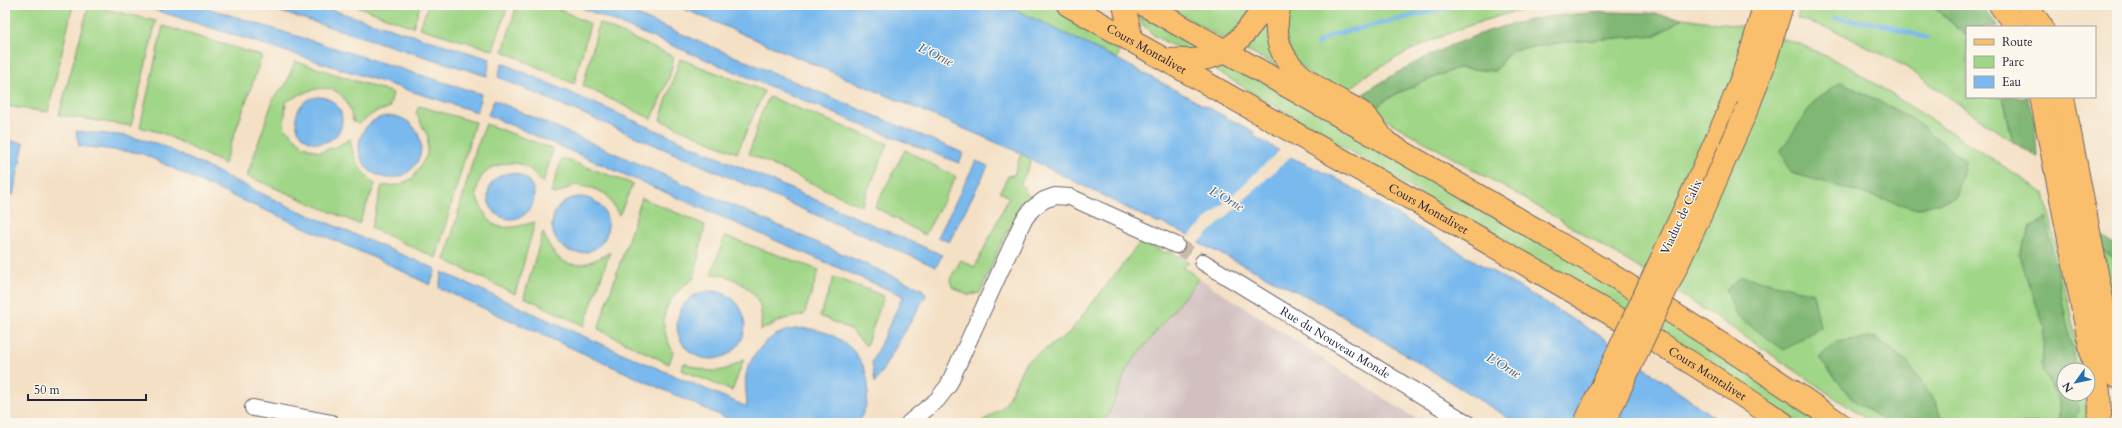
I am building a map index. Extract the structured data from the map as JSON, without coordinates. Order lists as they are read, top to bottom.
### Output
{
  "streets": {
    "main road": ["Cours Montalivet", "Viaduc de Calix"],
    "street": ["Rue du Nouveau Monde"]
  },
  "water": ["L'Orne"],
  "legend": ["Route", "Parc", "Eau"],
  "scale_bar": "50 m",
  "north": "bottom left"
}
